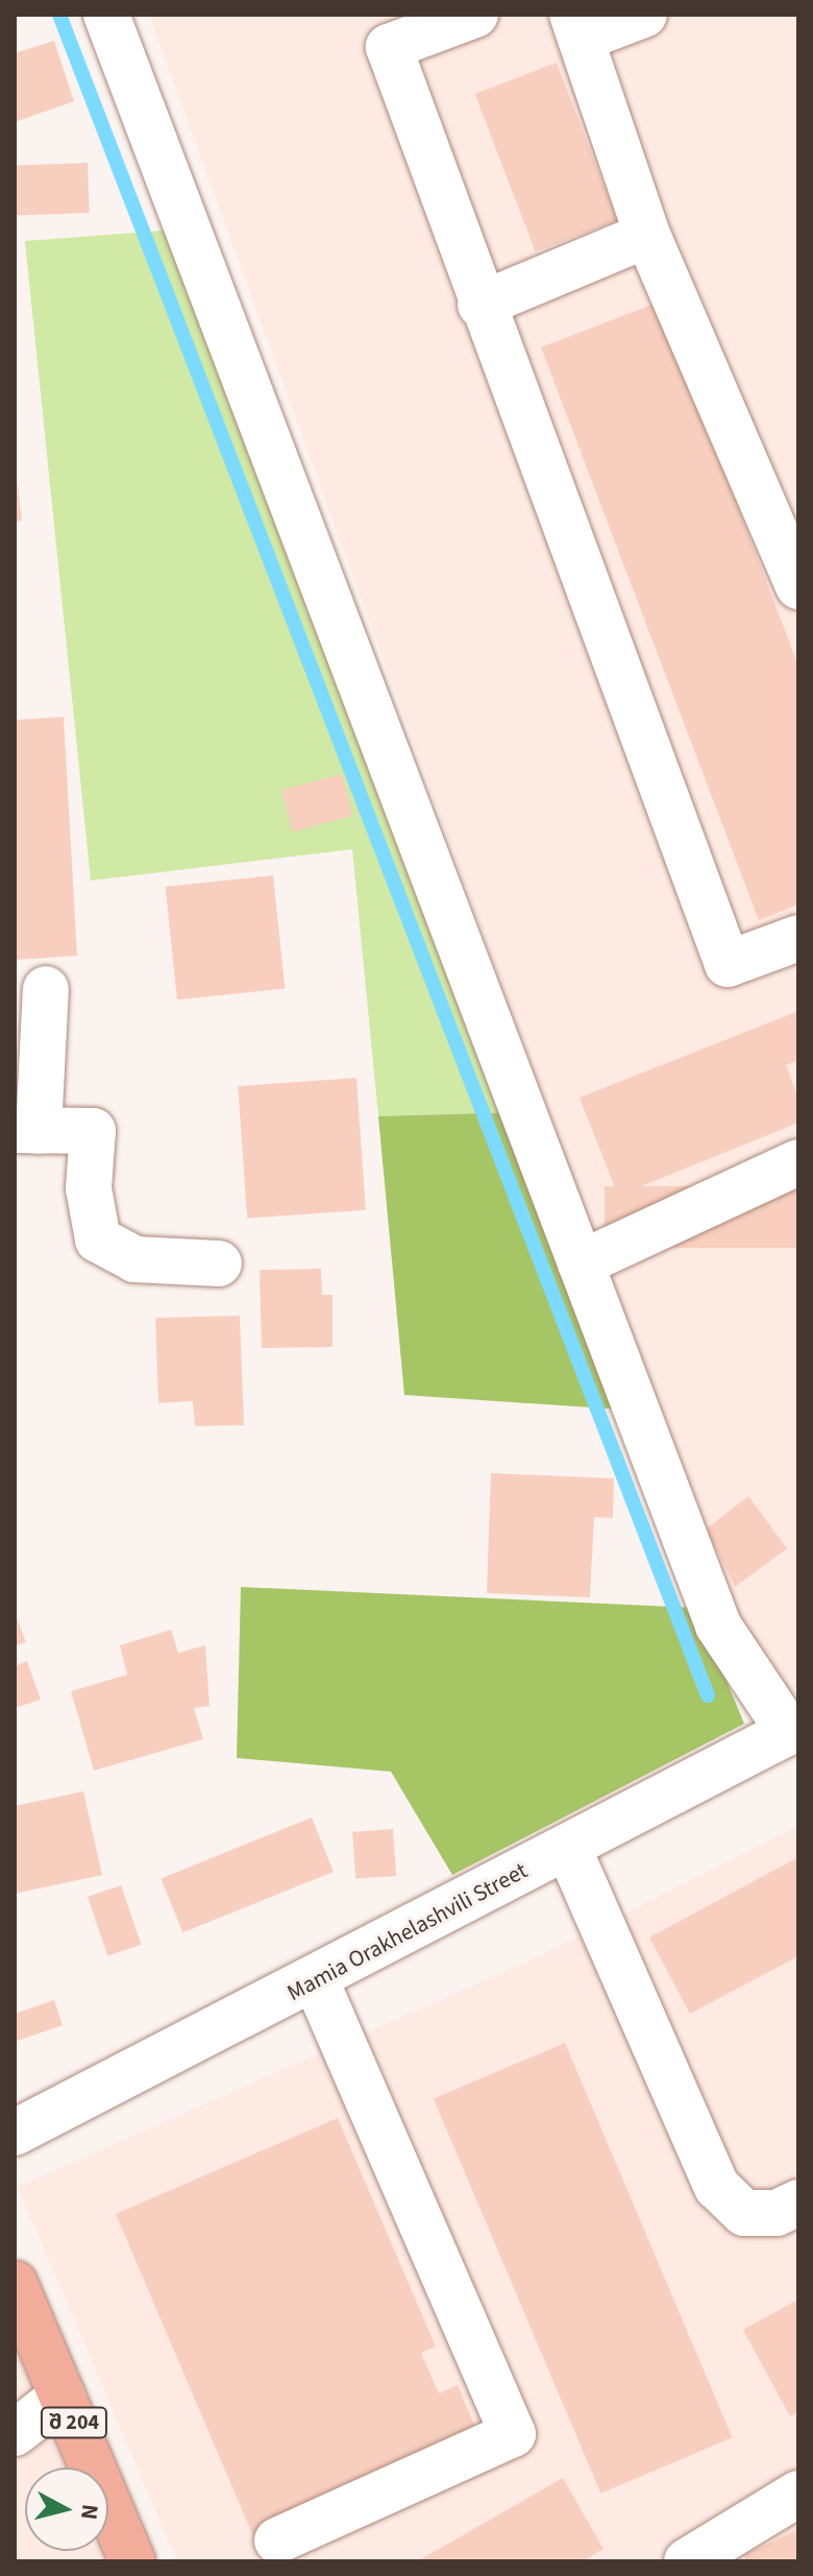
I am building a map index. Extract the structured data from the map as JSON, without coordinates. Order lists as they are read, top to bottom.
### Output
{
  "streets": {
    "main road": ["შ 204"],
    "street": ["Mamia Orakhelashvili Street"]
  },
  "north": "right"
}
